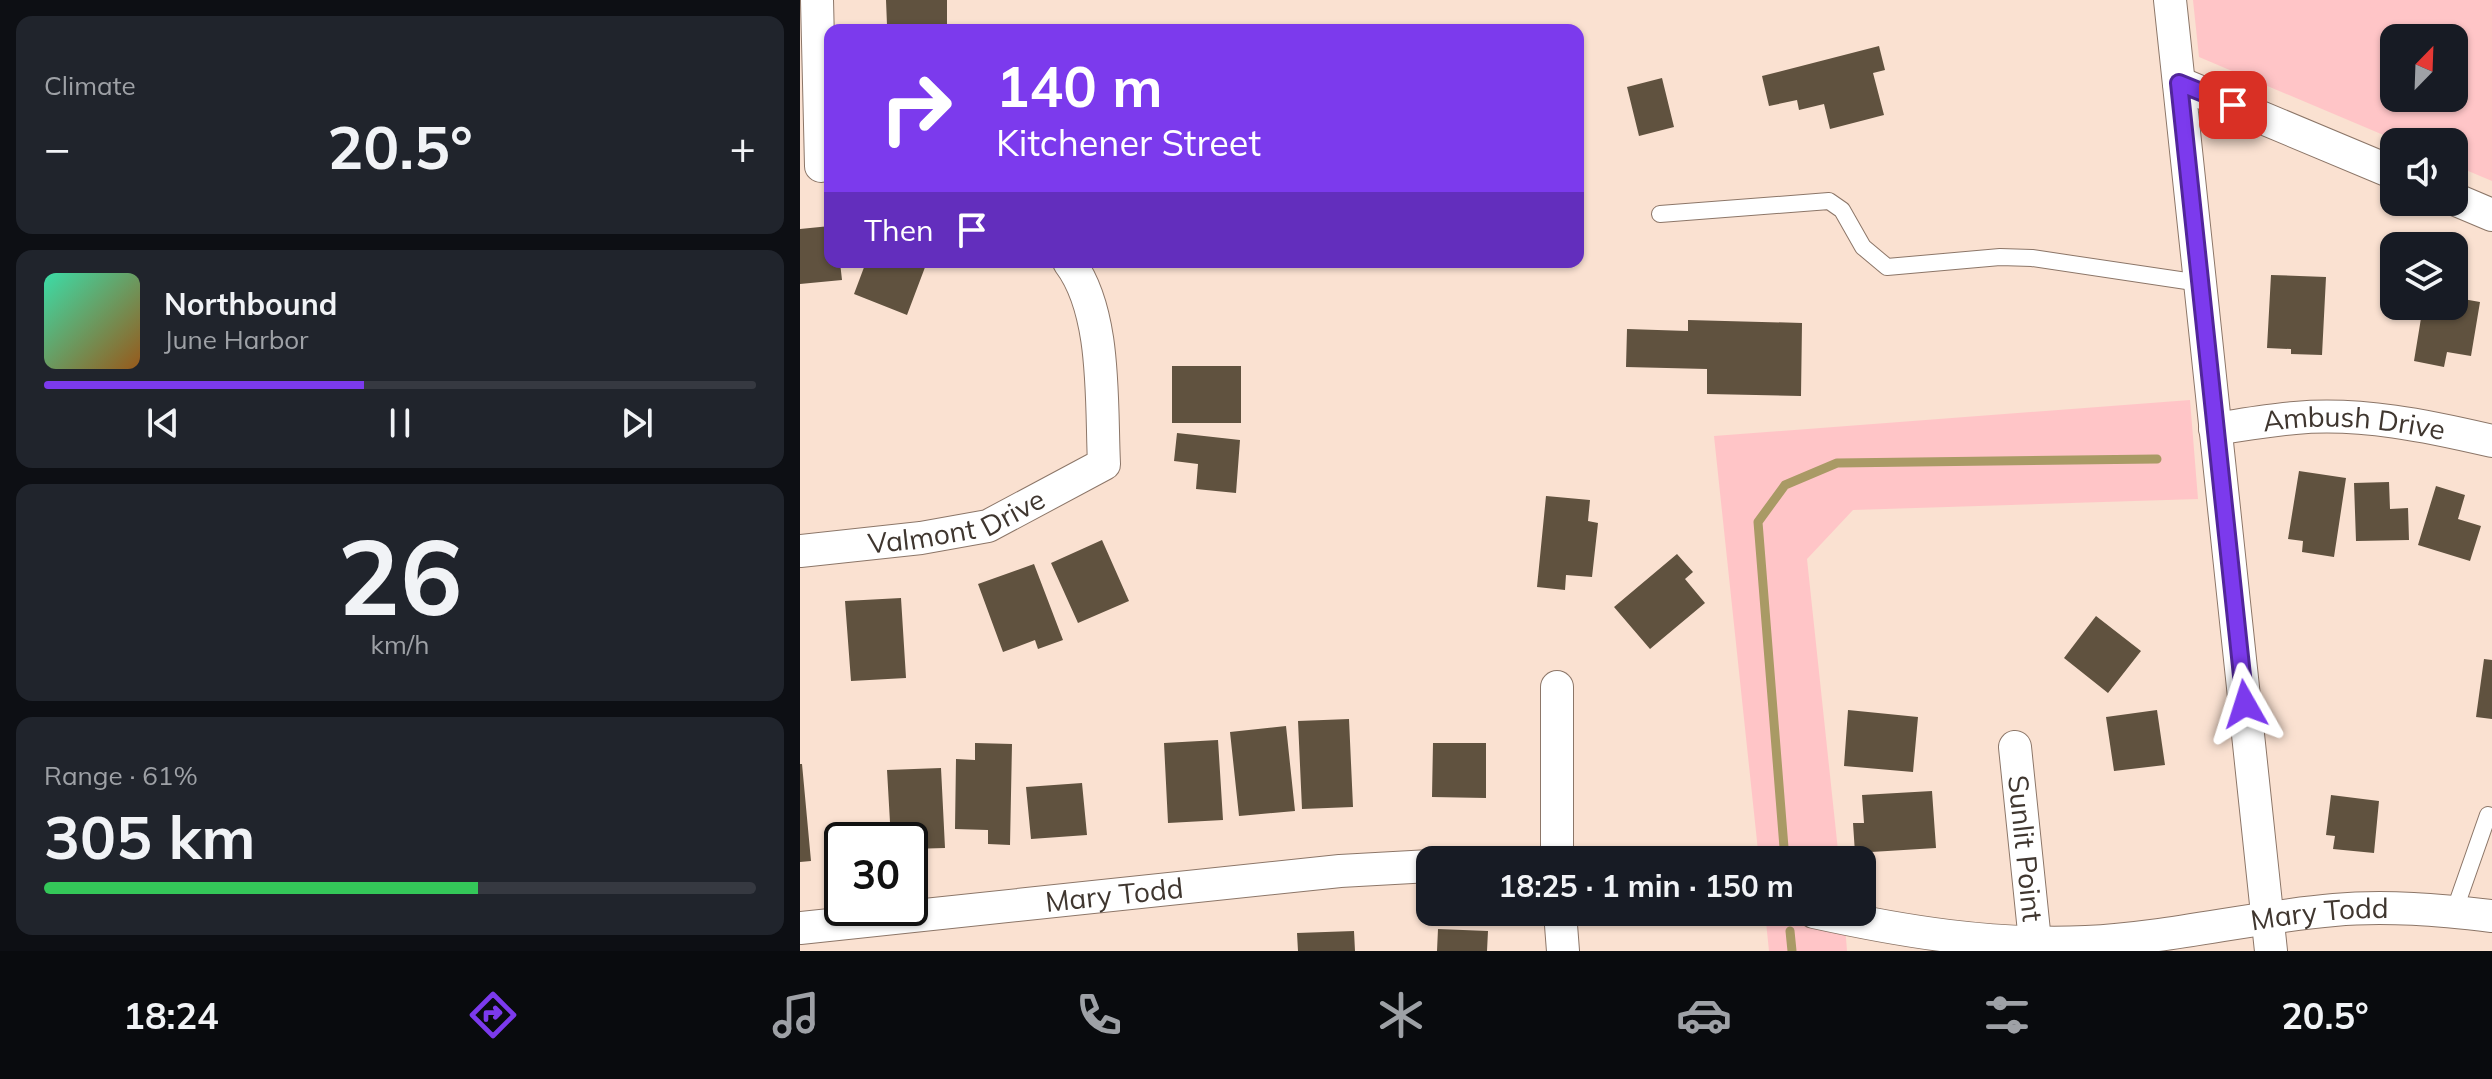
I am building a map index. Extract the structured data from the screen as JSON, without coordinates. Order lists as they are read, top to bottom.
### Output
{
  "streets": {
    "street": [
      "Ambush Drive",
      "Valmont Drive",
      "Sunlit Point",
      "Mary Todd"
    ]
  },
  "crossings": [
    ["Sunlit Point", "Mary Todd"]
  ],
  "north": "top right",
  "page": {
    "tile": [
      "Climate",
      ["26", "km/h"],
      ["Range · 61%", "305 km"]
    ],
    "turn": ["140 m", "Kitchener Street"],
    "heat": ["−", "20.5°", "+"],
    "then": "Then",
    "song": ["Northbound", "June Harbor"],
    "limit": "30",
    "trip": "18:25 · 1 min · 150 m",
    "tabs": ["18:24", "20.5°"]
  }
}
